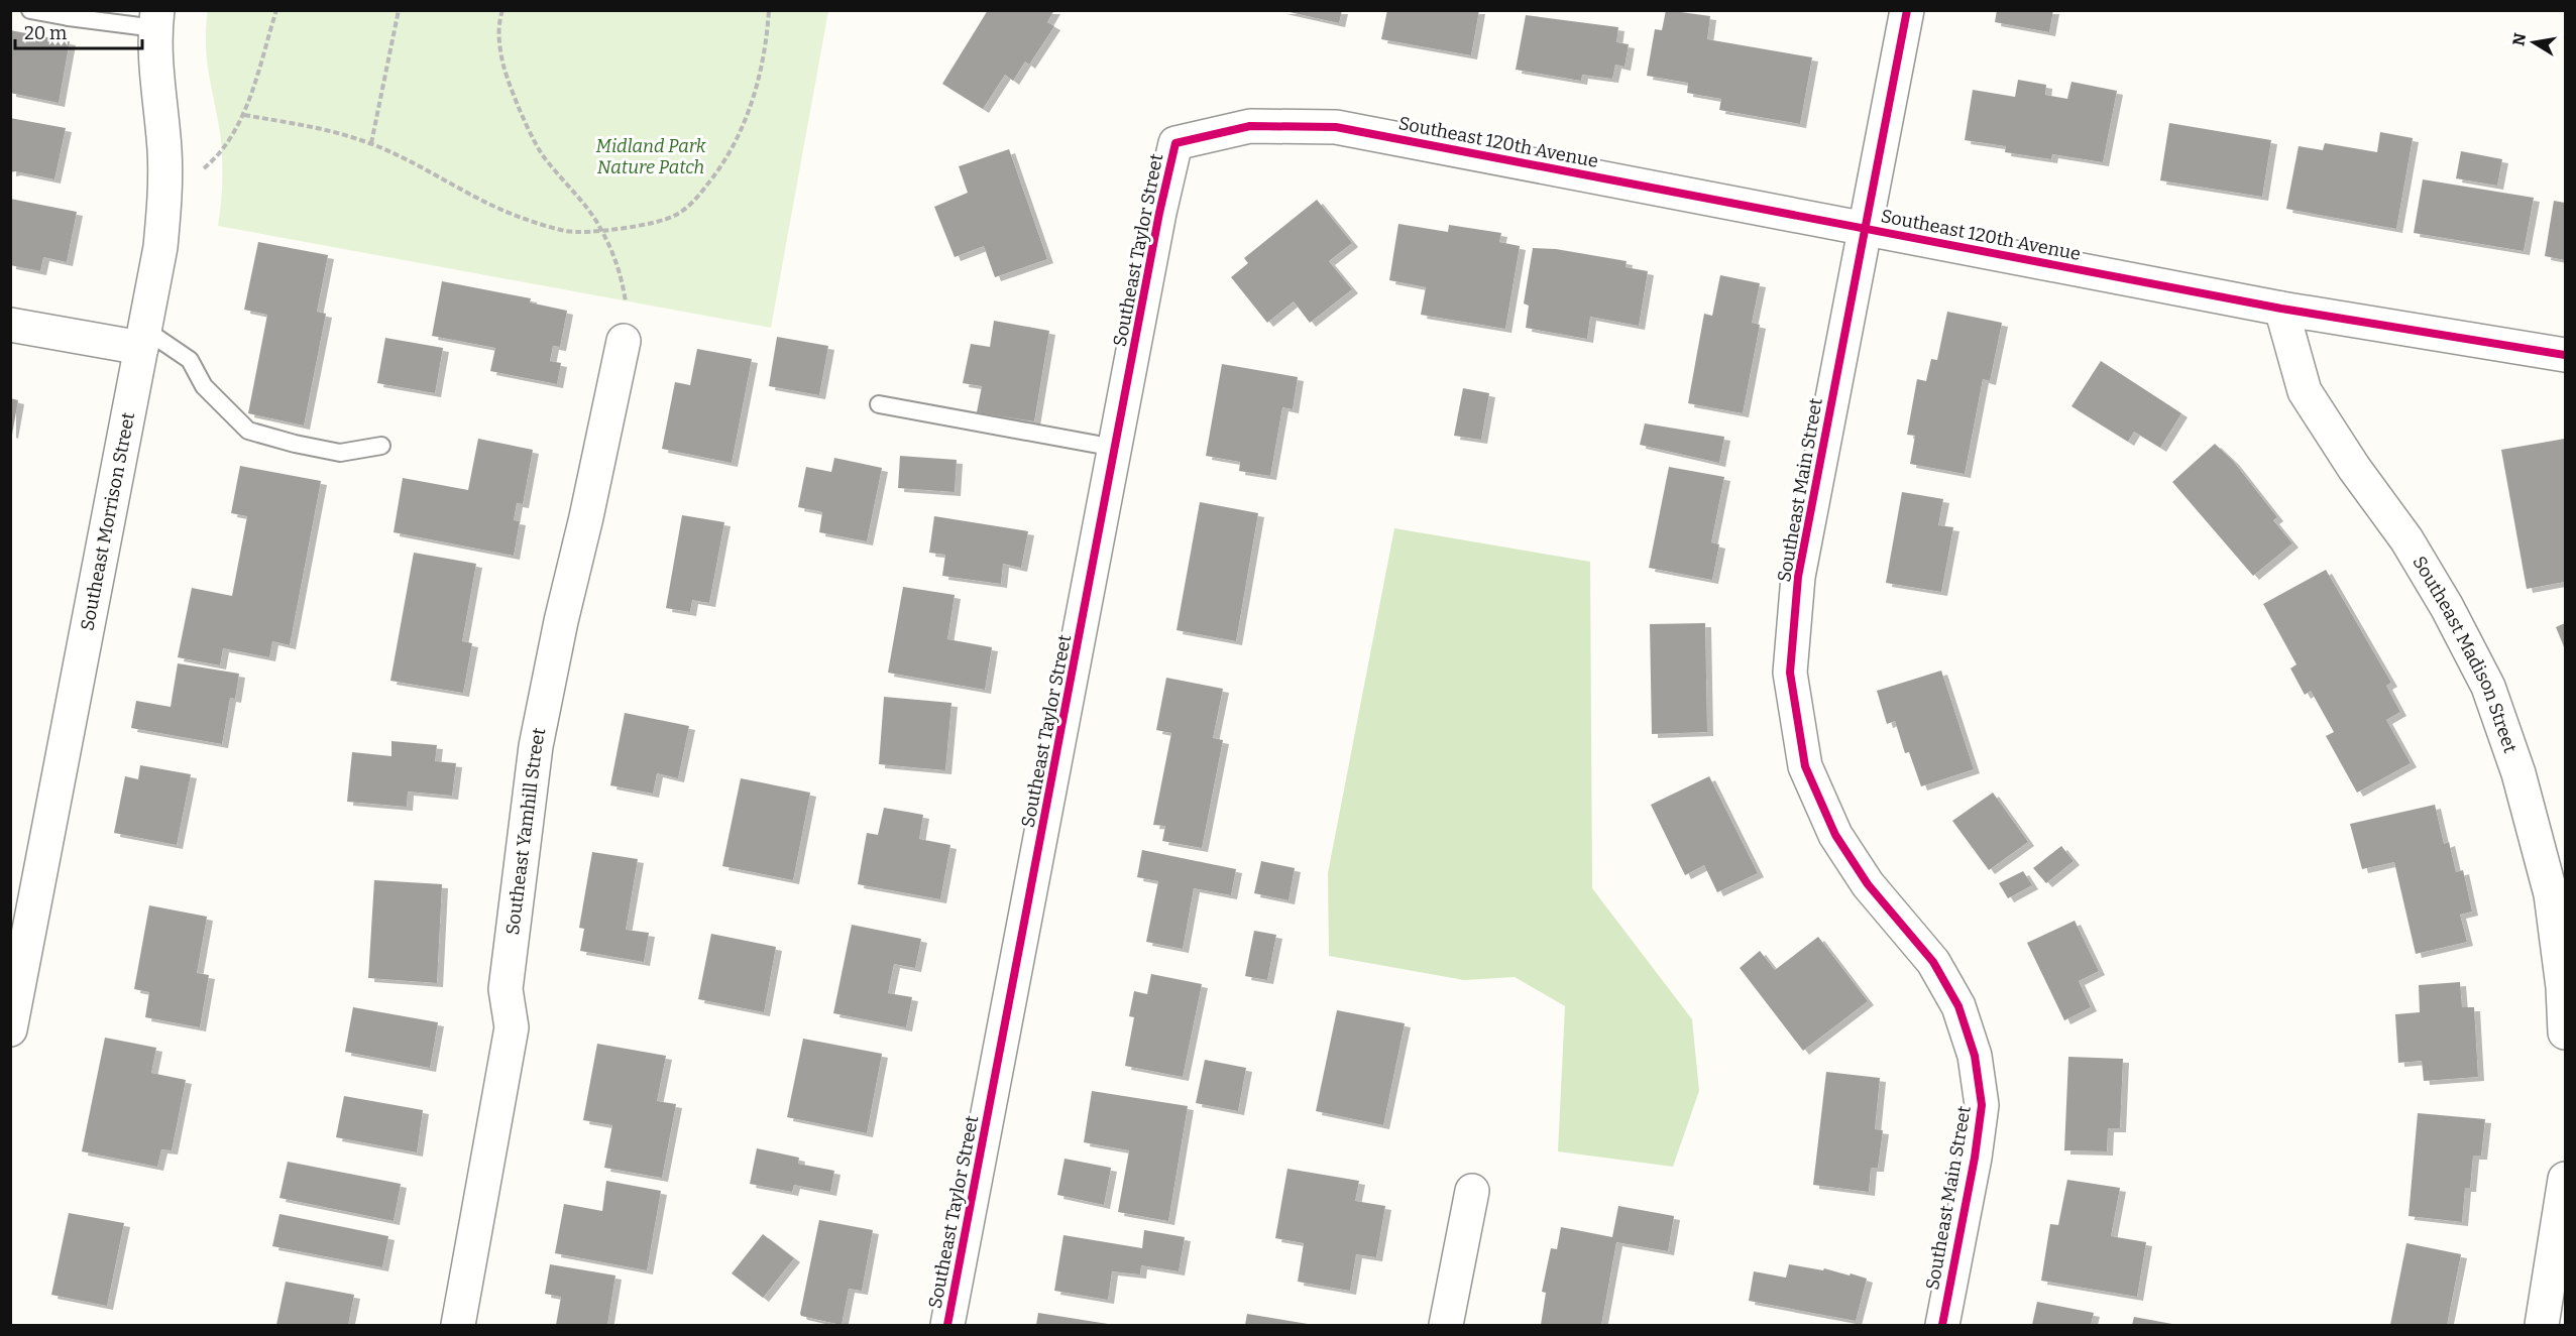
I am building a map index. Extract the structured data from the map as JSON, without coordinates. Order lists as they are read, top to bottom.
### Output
{
  "streets": {
    "street": [
      "Southeast 120th Avenue",
      "Southeast Taylor Street",
      "Southeast Main Street",
      "Southeast Morrison Street",
      "Southeast Madison Street",
      "Southeast Yamhill Street"
    ]
  },
  "crossings": [
    ["Southeast 120th Avenue", "Southeast Taylor Street"],
    ["Southeast 120th Avenue", "Southeast Main Street"],
    ["Southeast 120th Avenue", "Southeast Madison Street"]
  ],
  "parks": ["Midland Park Nature Patch"],
  "scale_bar": "20 m",
  "north": "left"
}
